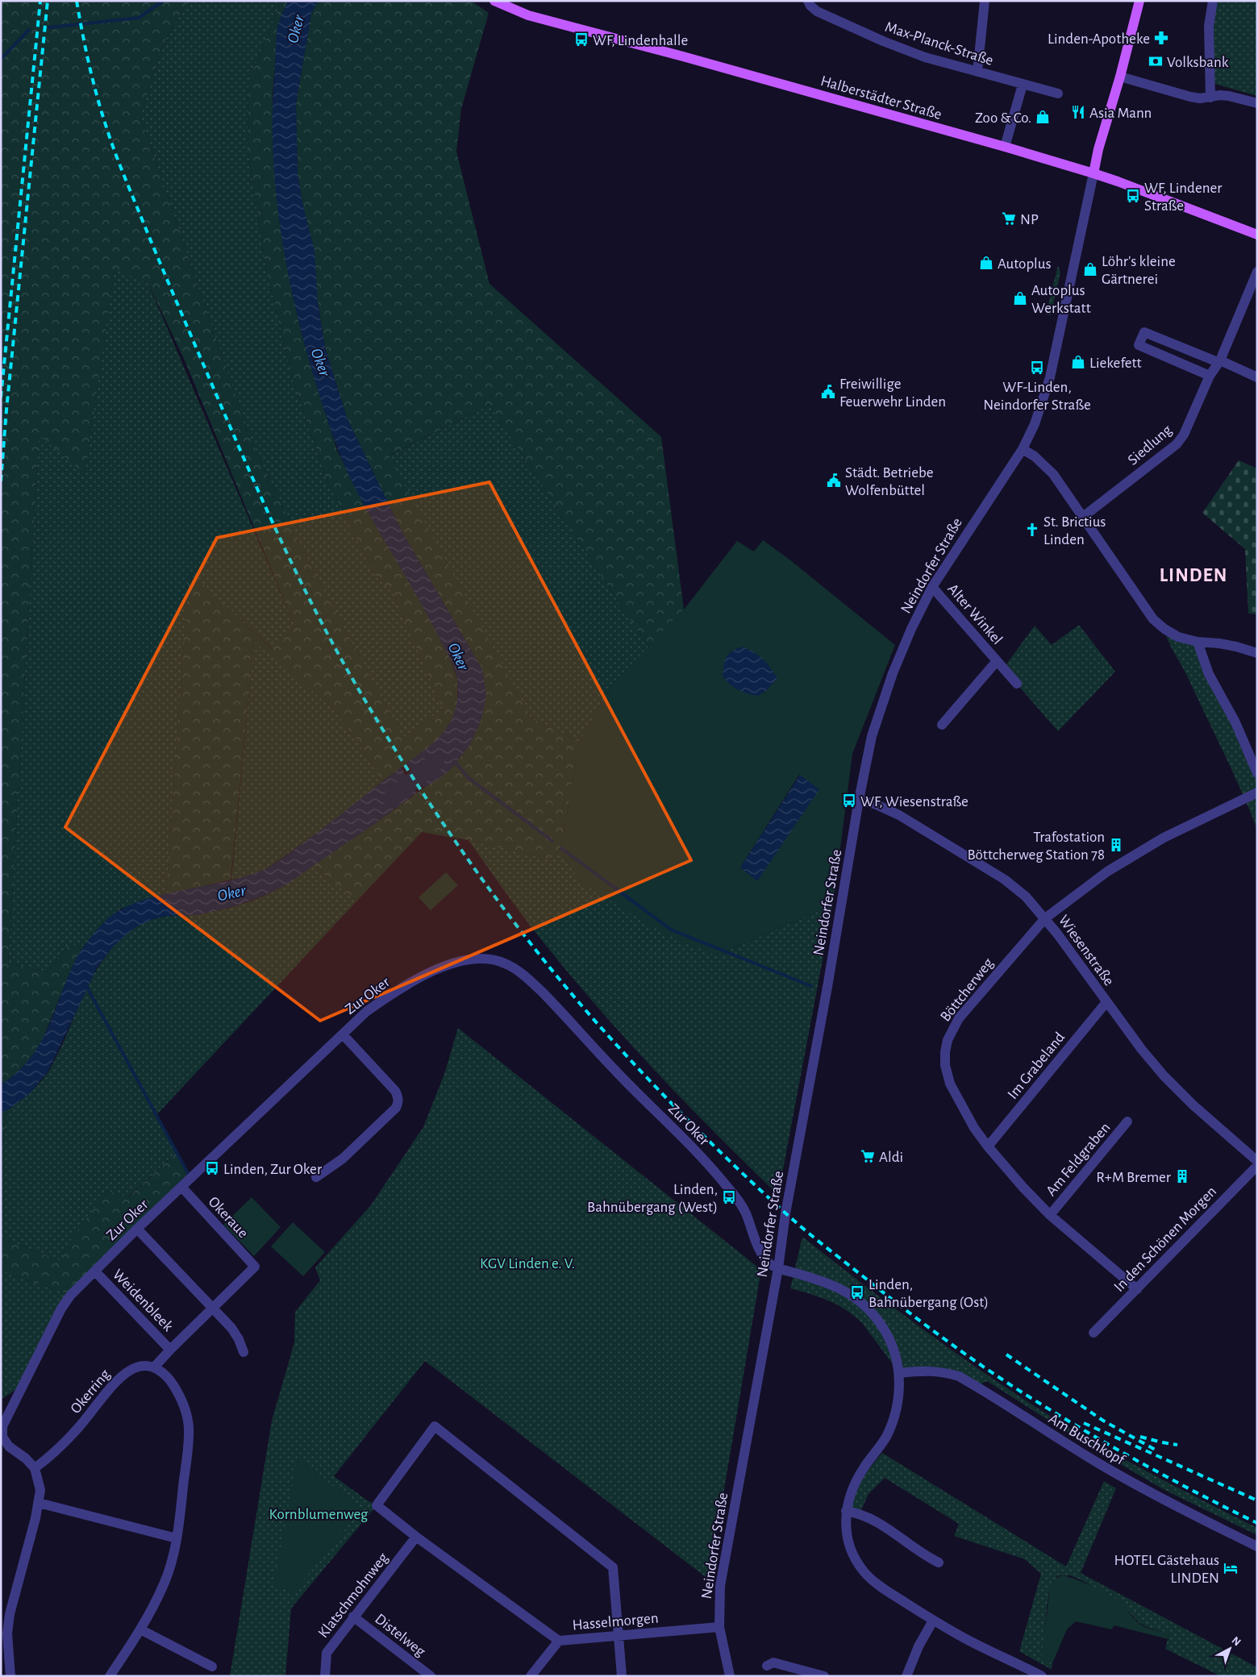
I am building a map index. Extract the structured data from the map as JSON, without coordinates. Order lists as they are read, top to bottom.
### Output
{
  "streets": {
    "main road": ["Halberstädter Straße"],
    "street": [
      "Max-Planck-Straße",
      "Siedlung",
      "Neindorfer Straße",
      "Alter Winkel",
      "Wiesenstraße",
      "Böttcherweg",
      "Zur Oker",
      "Im Grabeland",
      "Am Feldgraben",
      "Okeraue",
      "In den Schönen Morgen",
      "Weidenbleek",
      "Okerring",
      "Am Buschkopf",
      "Klatschmohnweg",
      "Hasselmorgen",
      "Distelweg"
    ]
  },
  "crossings": [
    ["Halberstädter Straße", "Neindorfer Straße"],
    ["Neindorfer Straße", "Alter Winkel"],
    ["Neindorfer Straße", "Wiesenstraße"],
    ["Neindorfer Straße", "Zur Oker"],
    ["Neindorfer Straße", "Hasselmorgen"],
    ["Wiesenstraße", "Böttcherweg"],
    ["Wiesenstraße", "Im Grabeland"],
    ["Böttcherweg", "Im Grabeland"],
    ["Böttcherweg", "Am Feldgraben"],
    ["Böttcherweg", "In den Schönen Morgen"],
    ["Zur Oker", "Okeraue"],
    ["Zur Oker", "Weidenbleek"],
    ["Zur Oker", "Okerring"],
    ["Klatschmohnweg", "Distelweg"]
  ],
  "districts": ["LINDEN"],
  "water": ["Oker"],
  "parks": ["KGV Linden e. V.", "Kornblumenweg"],
  "places": {
    "pharmacy": ["Linden-Apotheke"],
    "bus stop": [
      "WF, Lindenhalle",
      "WF, Lindener Straße",
      "WF-Linden, Neindorfer Straße",
      "WF, Wiesenstraße",
      "Linden, Zur Oker",
      "Linden, Bahnübergang (West)",
      "Linden, Bahnübergang (Ost)"
    ],
    "bank": ["Volksbank"],
    "restaurant": ["Asia Mann"],
    "shop": [
      "Zoo & Co.",
      "Autoplus",
      "Löhr's kleine Gärtnerei",
      "Autoplus Werkstatt",
      "Liekefett"
    ],
    "supermarket": ["NP", "Aldi"],
    "public building": ["Freiwillige Feuerwehr Linden", "Städt. Betriebe Wolfenbüttel"],
    "church": ["St. Brictius Linden"],
    "building": ["Trafostation Böttcherweg Station 78", "R+M Bremer"],
    "hotel": ["HOTEL Gästehaus LINDEN"]
  },
  "north": "top right"
}
